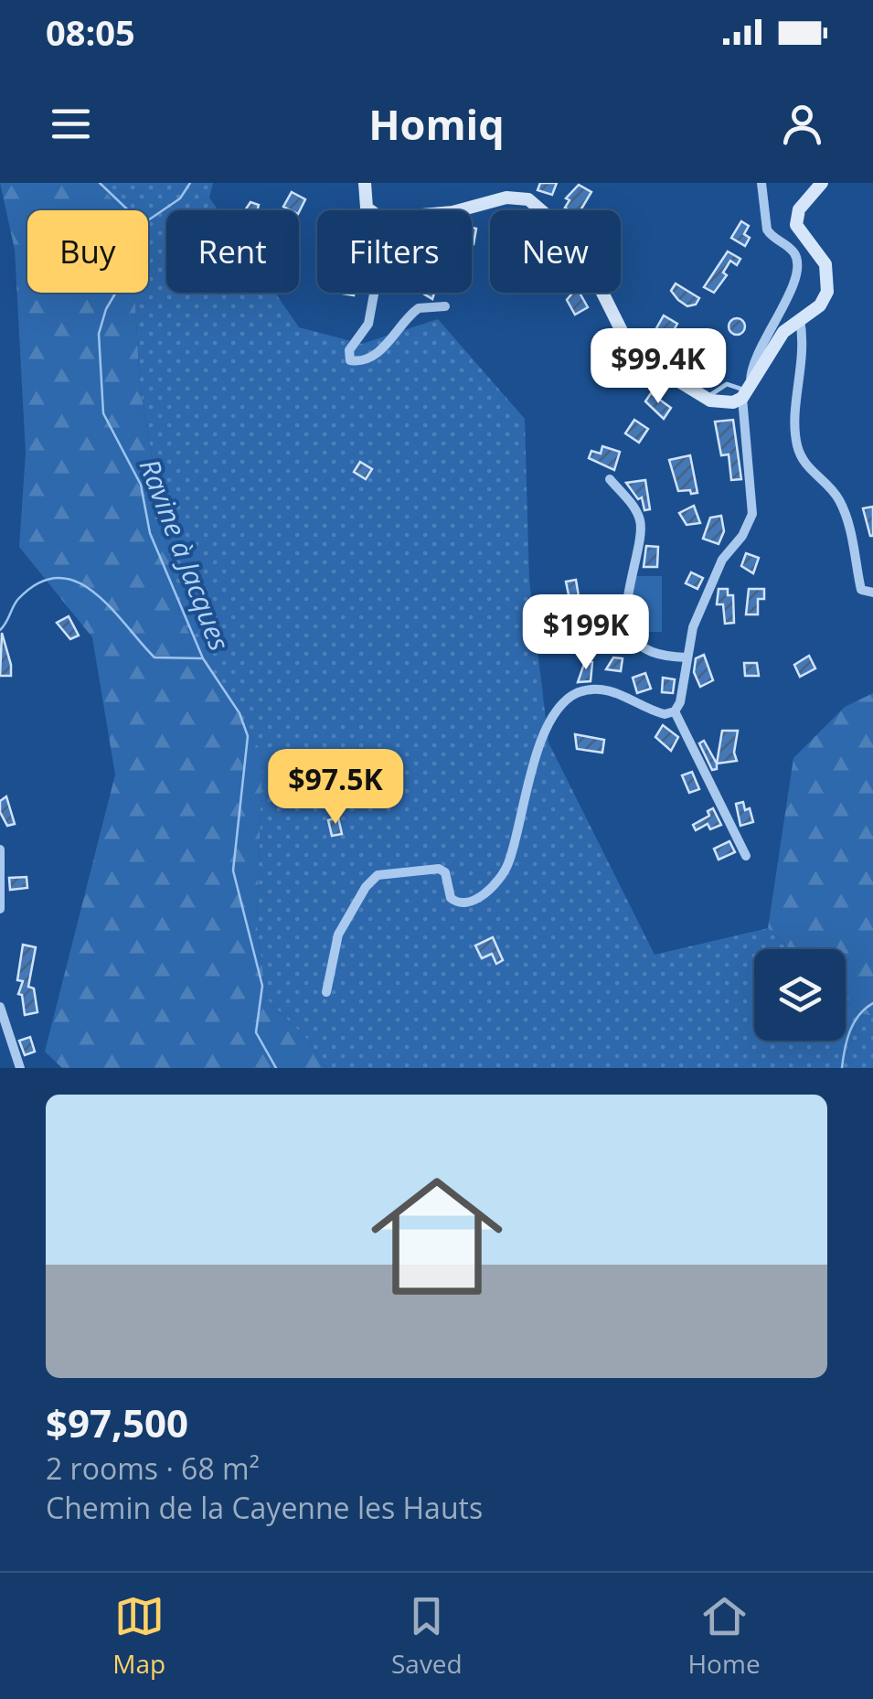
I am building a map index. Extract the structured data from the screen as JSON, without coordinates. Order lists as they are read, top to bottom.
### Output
{
  "water": ["Ravine à Jacques"],
  "page": {
    "status": "08:05",
    "header": "Homiq",
    "chip": [
      "Buy",
      "Rent",
      "Filters",
      "New"
    ],
    "price": ["$99.4K", "$199K", "$97.5K"],
    "list": [
      {
        "name": "$97,500",
        "note": "2 rooms · 68 m² · Chemin de la Cayenne les Hauts"
      }
    ],
    "tabs": ["Map", "Saved", "Home"]
  }
}
